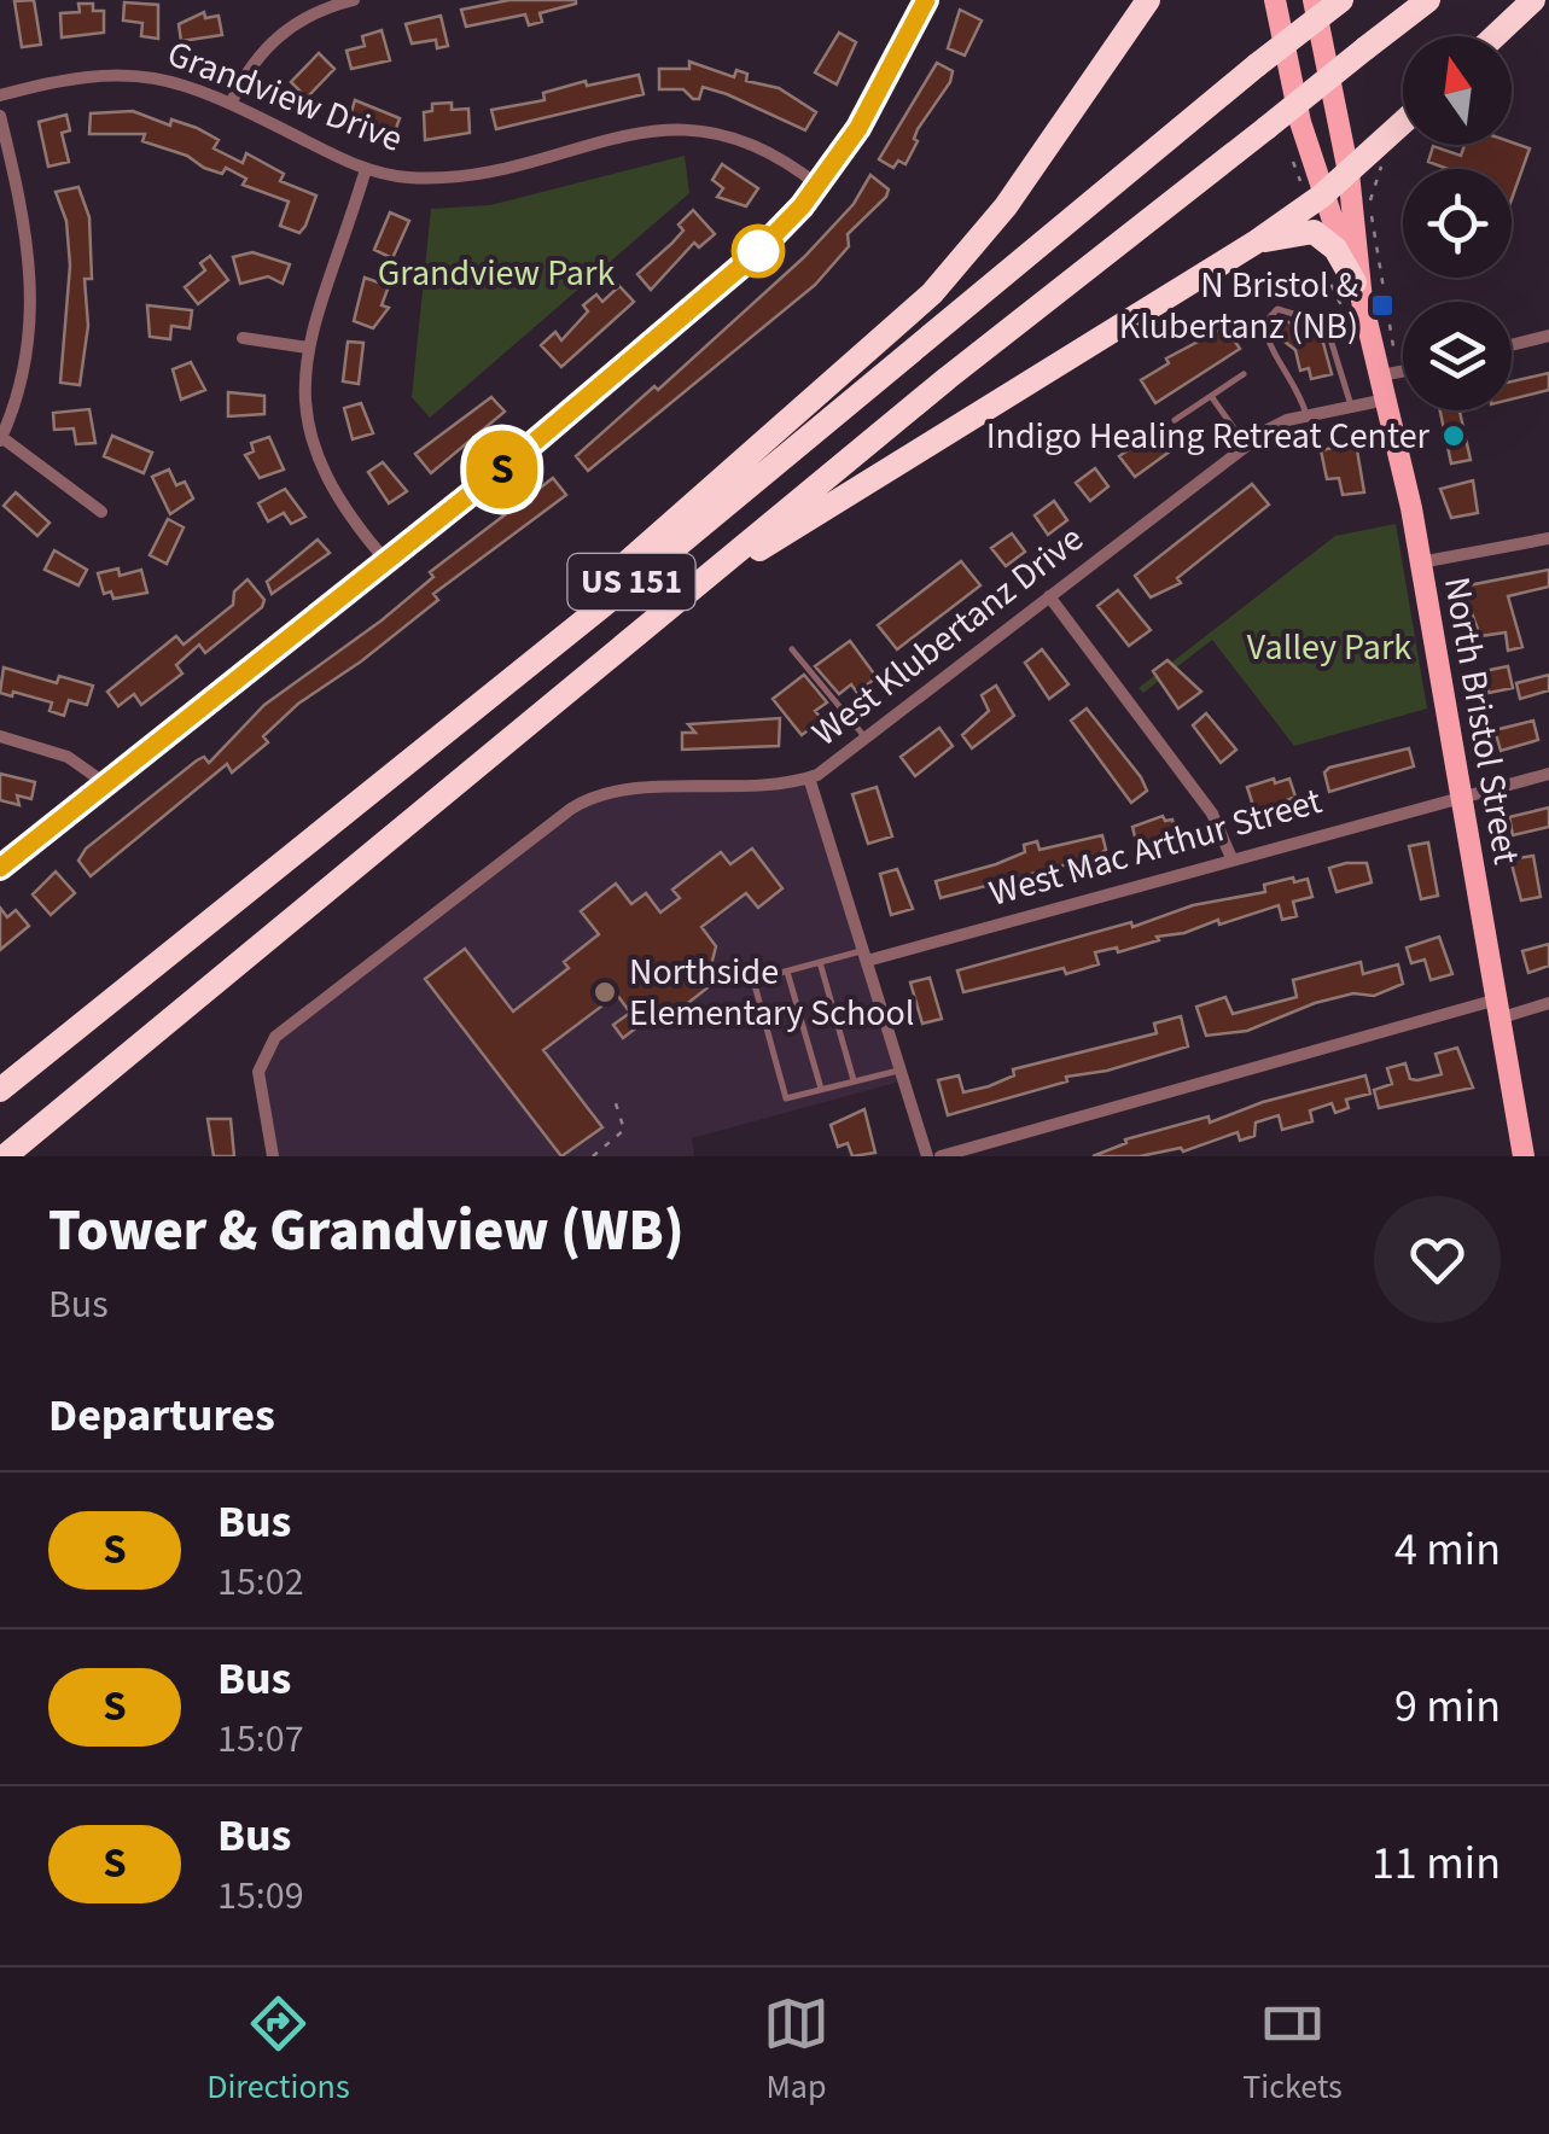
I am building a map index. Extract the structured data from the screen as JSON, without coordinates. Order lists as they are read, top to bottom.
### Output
{
  "streets": {
    "highway": ["US 151"],
    "main road": ["North Bristol Street"],
    "street": ["Grandview Drive", "West Klubertanz Drive", "West Mac Arthur Street"]
  },
  "crossings": [
    ["West Klubertanz Drive", "North Bristol Street"],
    ["North Bristol Street", "West Mac Arthur Street"]
  ],
  "parks": ["Grandview Park", "Valley Park"],
  "places": {
    "transit": ["N Bristol & Klubertanz (NB)"],
    "other": ["Indigo Healing Retreat Center", "Northside Elementary School"]
  },
  "lines": ["bus line S"],
  "north": "top",
  "page": {
    "on_map": "S",
    "heading": [
      ["Tower & Grandview (WB)", "Bus"],
      "Departures"
    ],
    "list": [
      {
        "mark": "S",
        "name": "Bus",
        "note": "15:02",
        "value": "4 min"
      },
      {
        "mark": "S",
        "name": "Bus",
        "note": "15:07",
        "value": "9 min"
      },
      {
        "mark": "S",
        "name": "Bus",
        "note": "15:09",
        "value": "11 min"
      }
    ],
    "tabs": ["Directions", "Map", "Tickets"]
  }
}
